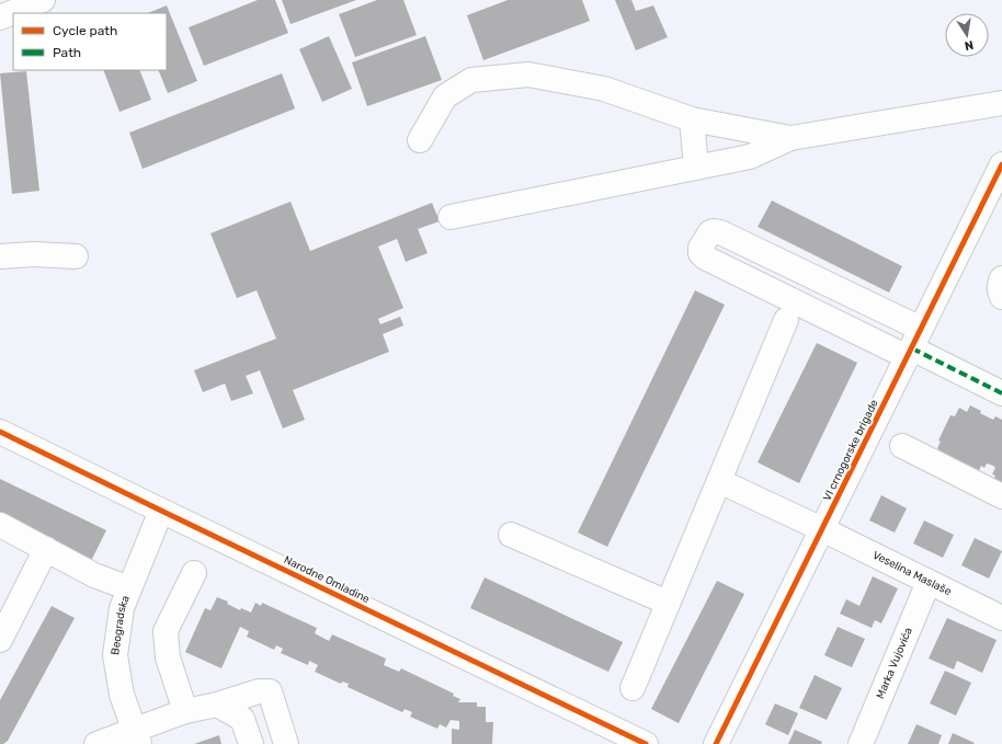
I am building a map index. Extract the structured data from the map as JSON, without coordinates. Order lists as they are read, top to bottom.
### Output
{
  "streets": {
    "street": [
      "VI crnogorske brigade",
      "Veselina Maslaše",
      "Narodne Omladine",
      "Beogradska",
      "Marka Vujovića"
    ]
  },
  "crossings": [
    ["VI crnogorske brigade", "Veselina Maslaše"],
    ["Veselina Maslaše", "Marka Vujovića"],
    ["Narodne Omladine", "Beogradska"]
  ],
  "legend": ["Cycle path", "Path"],
  "north": "bottom"
}
